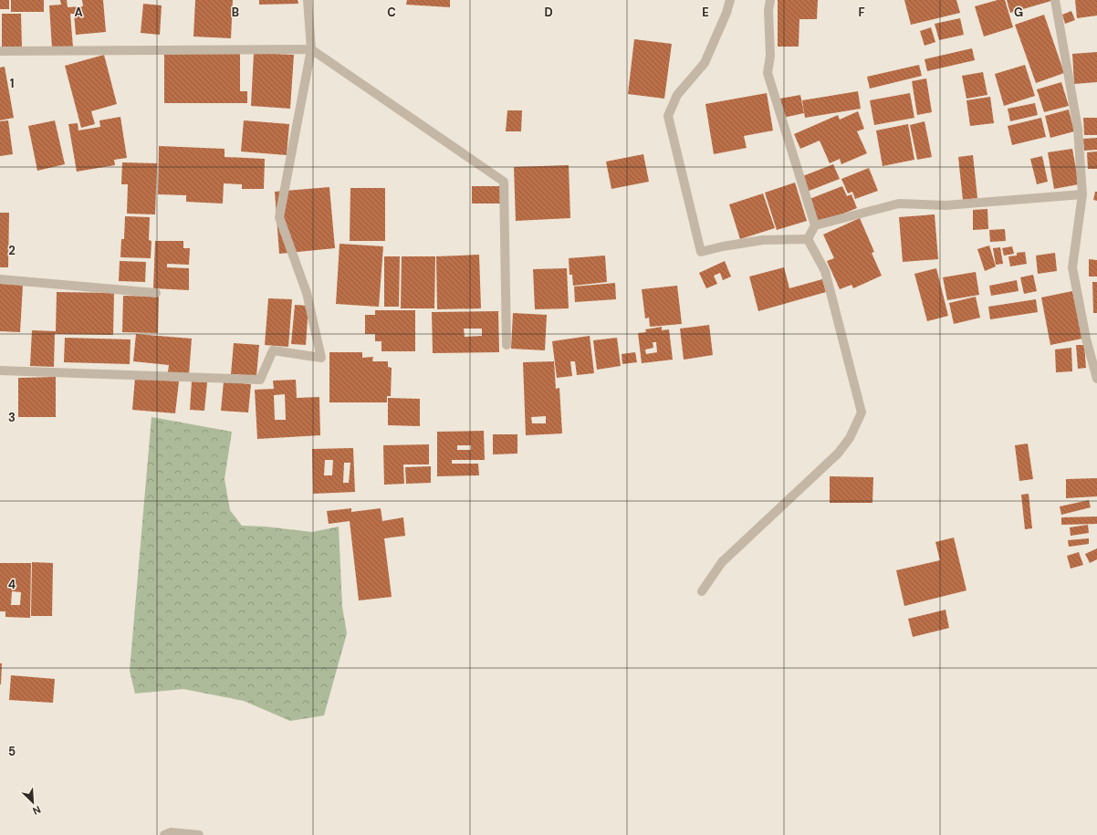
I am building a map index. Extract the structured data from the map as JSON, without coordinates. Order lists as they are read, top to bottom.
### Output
{
  "north": "bottom right",
  "grid": {
    "columns": [
      "A",
      "B",
      "C",
      "D",
      "E",
      "F",
      "G"
    ],
    "rows": [
      "1",
      "2",
      "3",
      "4",
      "5"
    ]
  }
}
